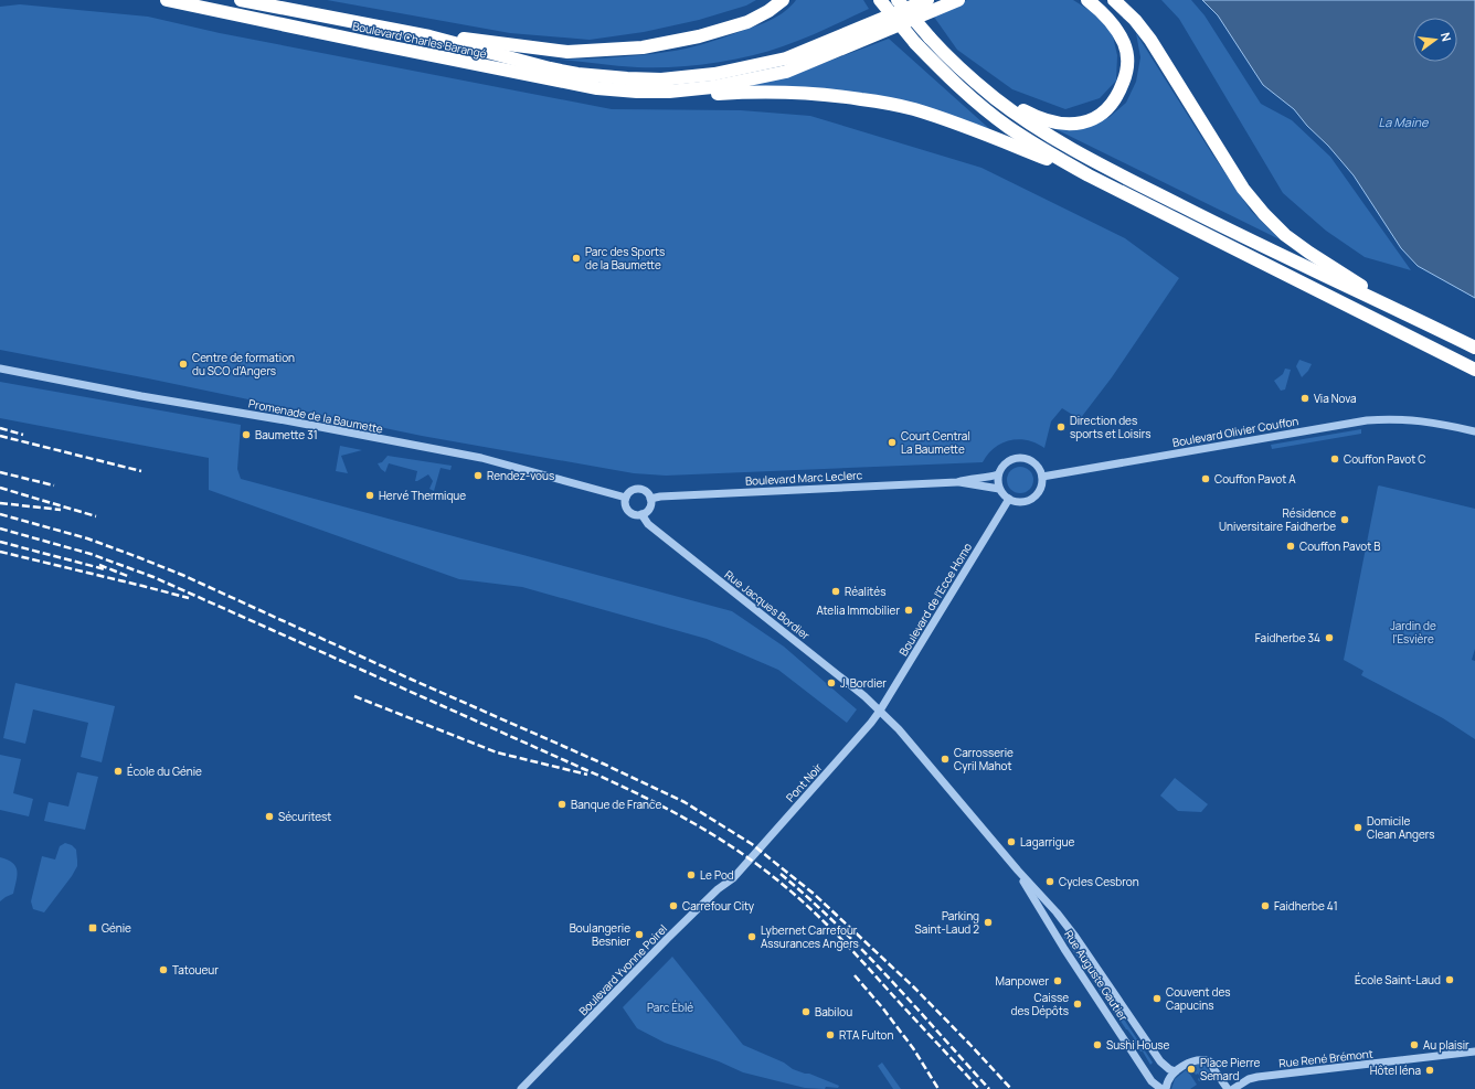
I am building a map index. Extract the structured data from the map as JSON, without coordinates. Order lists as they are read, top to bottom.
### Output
{
  "streets": {
    "highway": ["Boulevard Charles Barangé"],
    "street": [
      "Promenade de la Baumette",
      "Boulevard Olivier Couffon",
      "Boulevard Marc Leclerc",
      "Boulevard de l'Ecce Homo",
      "Rue Jacques Bordier",
      "Pont Noir",
      "Boulevard Yvonne Poirel",
      "Rue Auguste Gautier",
      "Rue René Brémont"
    ]
  },
  "crossings": [
    ["Promenade de la Baumette", "Boulevard Marc Leclerc"],
    ["Promenade de la Baumette", "Rue Jacques Bordier"],
    ["Boulevard Olivier Couffon", "Boulevard Marc Leclerc"],
    ["Boulevard Olivier Couffon", "Boulevard de l'Ecce Homo"],
    ["Boulevard Marc Leclerc", "Boulevard de l'Ecce Homo"],
    ["Boulevard Marc Leclerc", "Rue Jacques Bordier"],
    ["Boulevard de l'Ecce Homo", "Rue Jacques Bordier"],
    ["Boulevard de l'Ecce Homo", "Pont Noir"],
    ["Boulevard de l'Ecce Homo", "Rue Auguste Gautier"],
    ["Rue Jacques Bordier", "Pont Noir"],
    ["Rue Jacques Bordier", "Rue Auguste Gautier"],
    ["Pont Noir", "Boulevard Yvonne Poirel"],
    ["Pont Noir", "Rue Auguste Gautier"]
  ],
  "water": ["La Maine"],
  "parks": ["Jardin de l'Esvière", "Parc Éblé"],
  "places": {
    "other": [
      "Parc des Sports de la Baumette",
      "Centre de formation du SCO d’Angers",
      "Via Nova",
      "Direction des sports et Loisirs",
      "Baumette 31",
      "Court Central La Baumette",
      "Couffon Pavot C",
      "Rendez-vous",
      "Couffon Pavot A",
      "Hervé Thermique",
      "Résidence Universitaire Faidherbe",
      "Couffon Pavot B",
      "Réalités",
      "Atelia Immobilier",
      "Faidherbe 34",
      "J. Bordier",
      "Carrosserie Cyril Mahot",
      "École du Génie",
      "Banque de France",
      "Sécuritest",
      "Domicile Clean Angers",
      "Lagarrigue",
      "Le Pod",
      "Cycles Cesbron",
      "Carrefour City",
      "Faidherbe 41",
      "Parking Saint-Laud 2",
      "Boulangerie Besnier",
      "Lybernet Carrefour Assurances Angers",
      "Tatoueur",
      "École Saint-Laud",
      "Manpower",
      "Couvent des Capucins",
      "Caisse des Dépôts",
      "Babilou",
      "RTA Fulton",
      "Sushi House",
      "Au plaisir",
      "Place Pierre Semard",
      "Hôtel Iéna"
    ],
    "transit": ["Génie"]
  },
  "north": "right"
}
